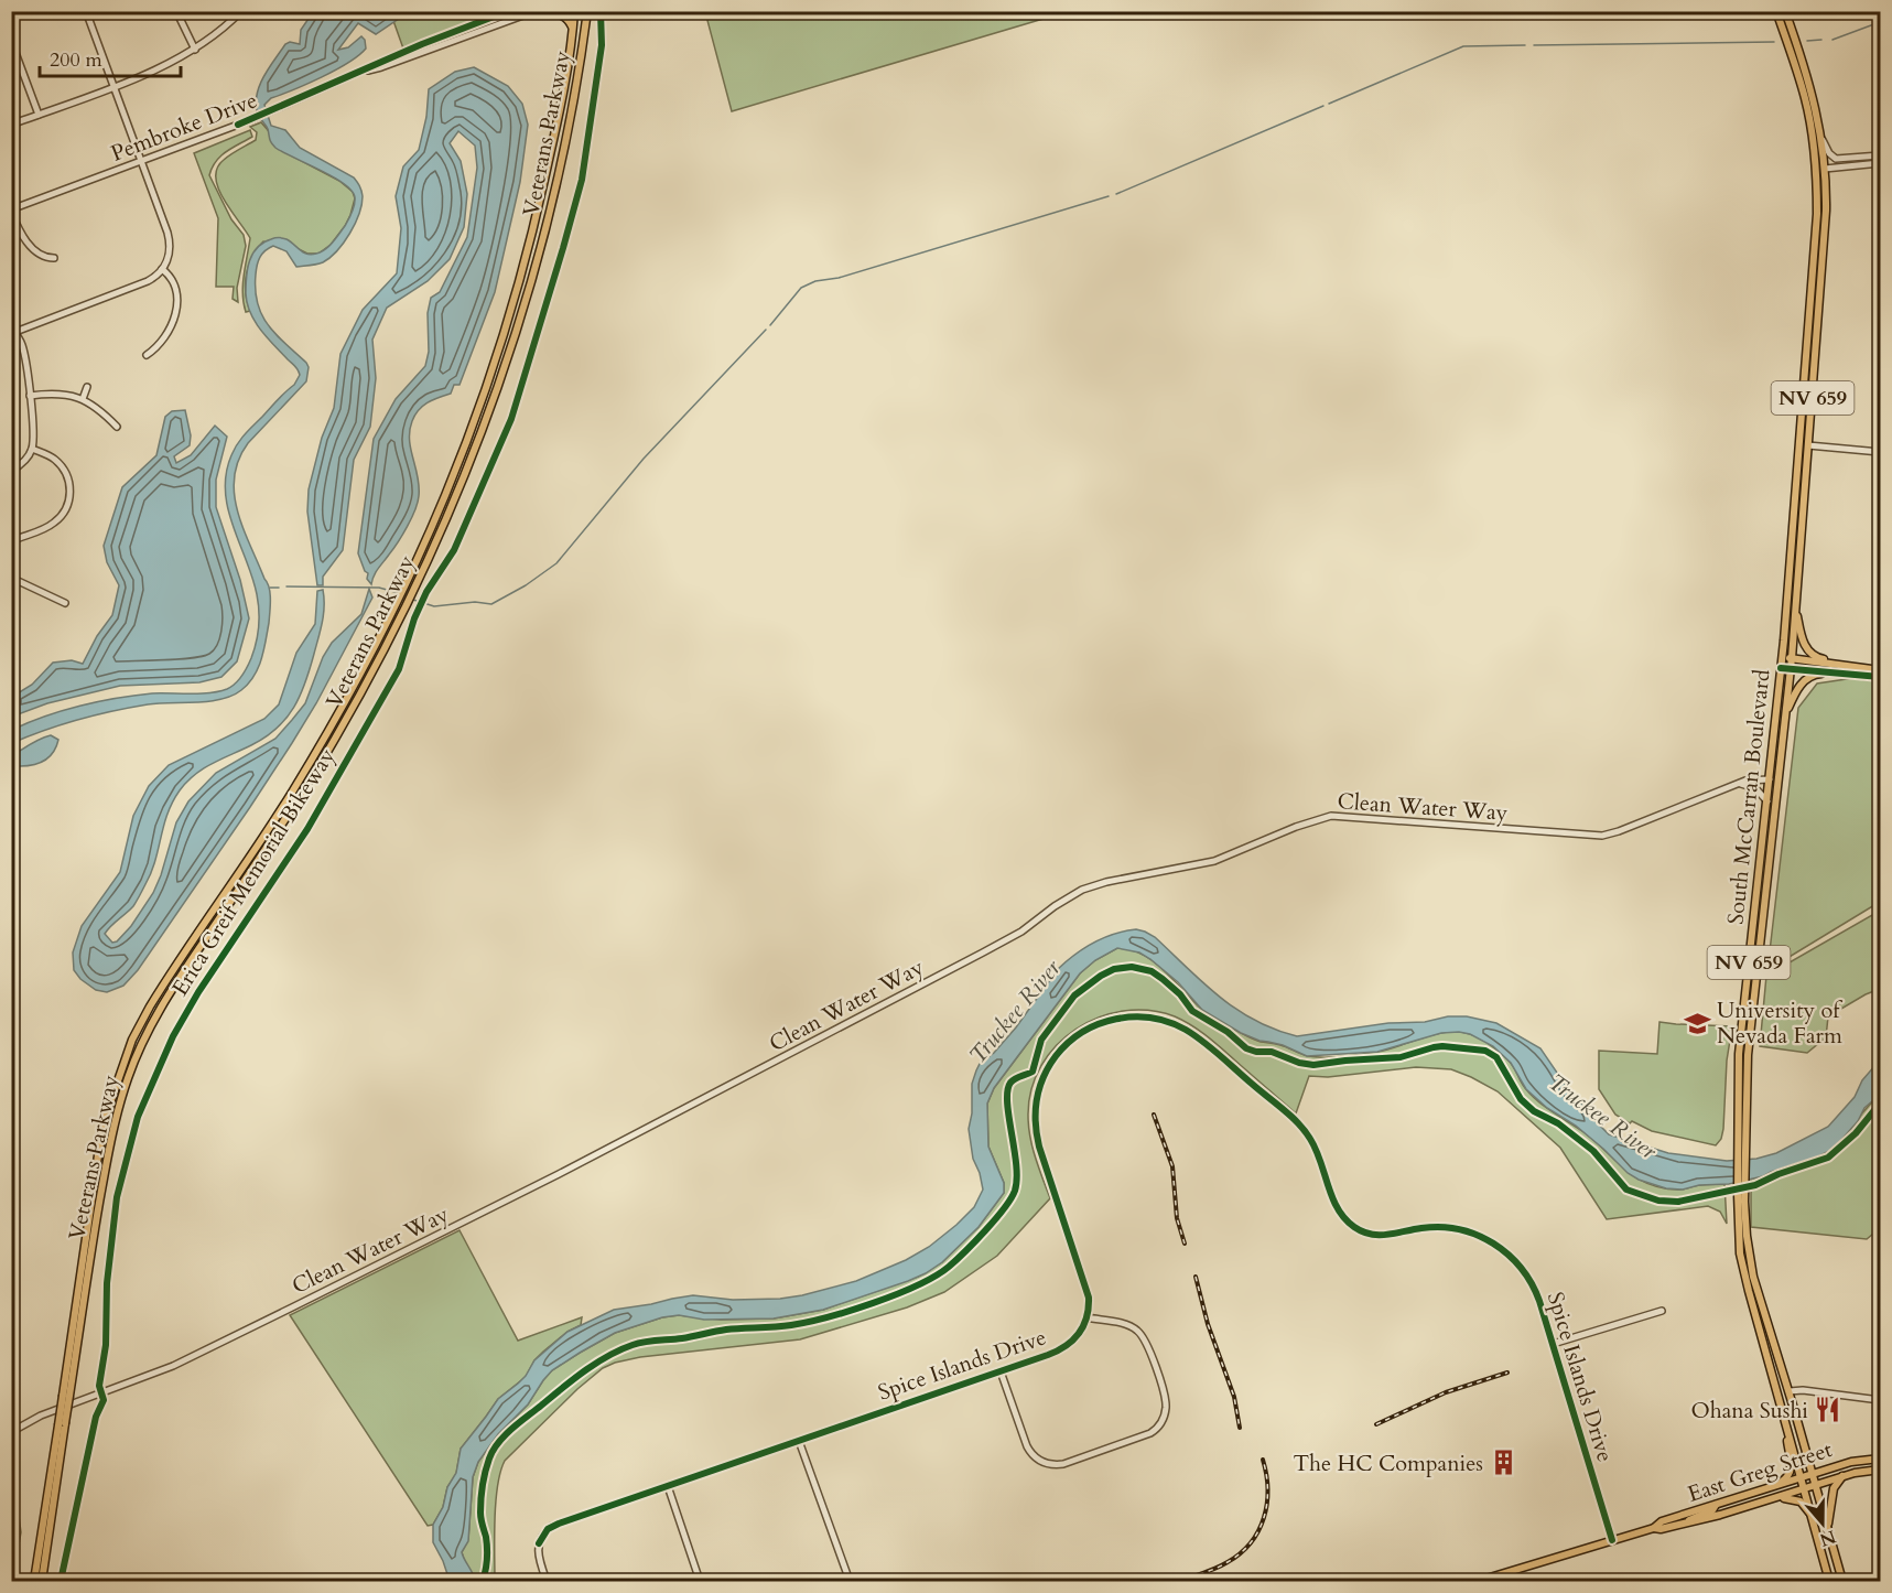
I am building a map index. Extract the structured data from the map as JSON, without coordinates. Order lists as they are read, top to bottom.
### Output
{
  "streets": {
    "main road": [
      "Veterans Parkway",
      "NV 659",
      "South McCarran Boulevard",
      "East Greg Street"
    ],
    "street": ["Pembroke Drive", "Clean Water Way", "Spice Islands Drive"],
    "cycle path": ["Erica Greif Memorial Bikeway"]
  },
  "crossings": [
    ["South McCarran Boulevard", "Clean Water Way"],
    ["South McCarran Boulevard", "East Greg Street"],
    ["Spice Islands Drive", "East Greg Street"]
  ],
  "water": ["Truckee River"],
  "places": {
    "school or university": ["University of Nevada Farm"],
    "restaurant": ["Ohana Sushi"],
    "building": ["The HC Companies"]
  },
  "scale_bar": "200 m",
  "north": "bottom"
}
